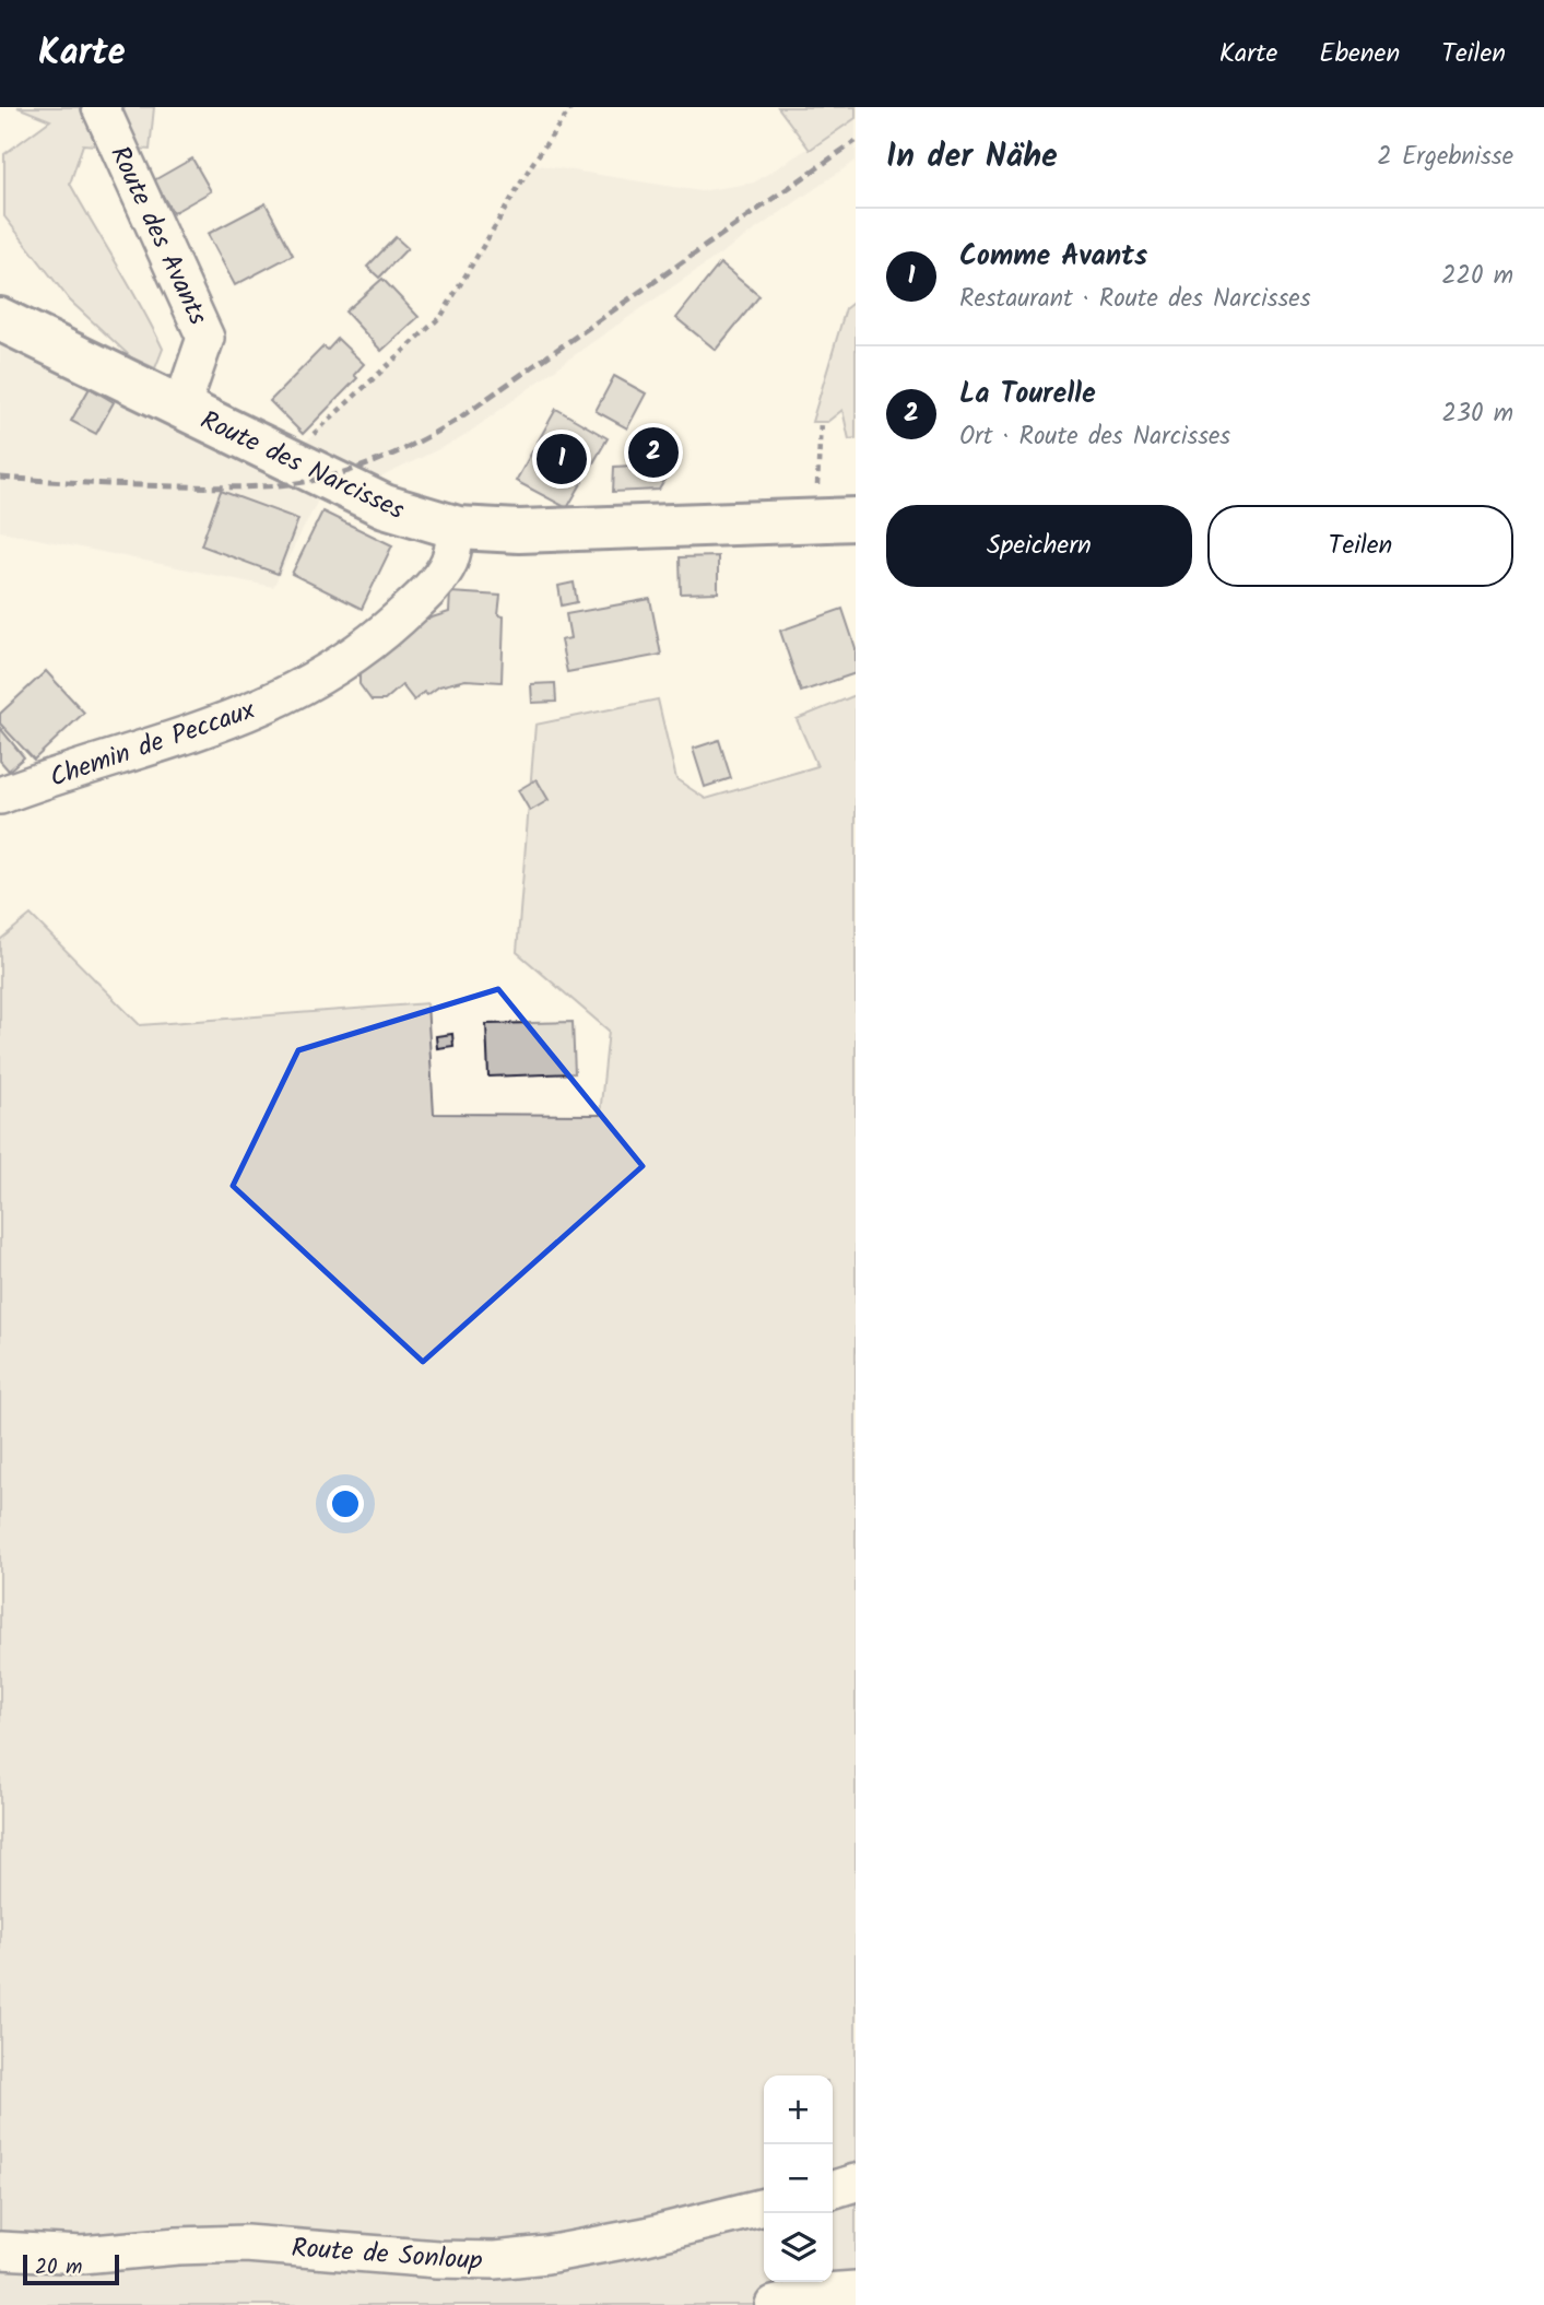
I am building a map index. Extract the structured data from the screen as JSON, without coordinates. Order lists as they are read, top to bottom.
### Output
{
  "streets": {
    "street": [
      "Route des Avants",
      "Route des Narcisses",
      "Chemin de Peccaux",
      "Route de Sonloup"
    ]
  },
  "crossings": [
    ["Route des Avants", "Route des Narcisses"],
    ["Route des Narcisses", "Chemin de Peccaux"]
  ],
  "scale_bar": "20 m",
  "page": {
    "header": "Karte",
    "nav": ["Karte", "Ebenen", "Teilen"],
    "heading": ["In der Nähe", "2 Ergebnisse"],
    "list": [
      {
        "mark": "1",
        "name": "Comme Avants",
        "note": "Restaurant · Route des Narcisses",
        "value": "220 m"
      },
      {
        "mark": "2",
        "name": "La Tourelle",
        "note": "Ort · Route des Narcisses",
        "value": "230 m"
      }
    ],
    "pins": ["2", "1"],
    "buttons": ["Speichern", "Teilen"],
    "map_buttons": ["+", "−"],
    "scale": "20 m"
  }
}
